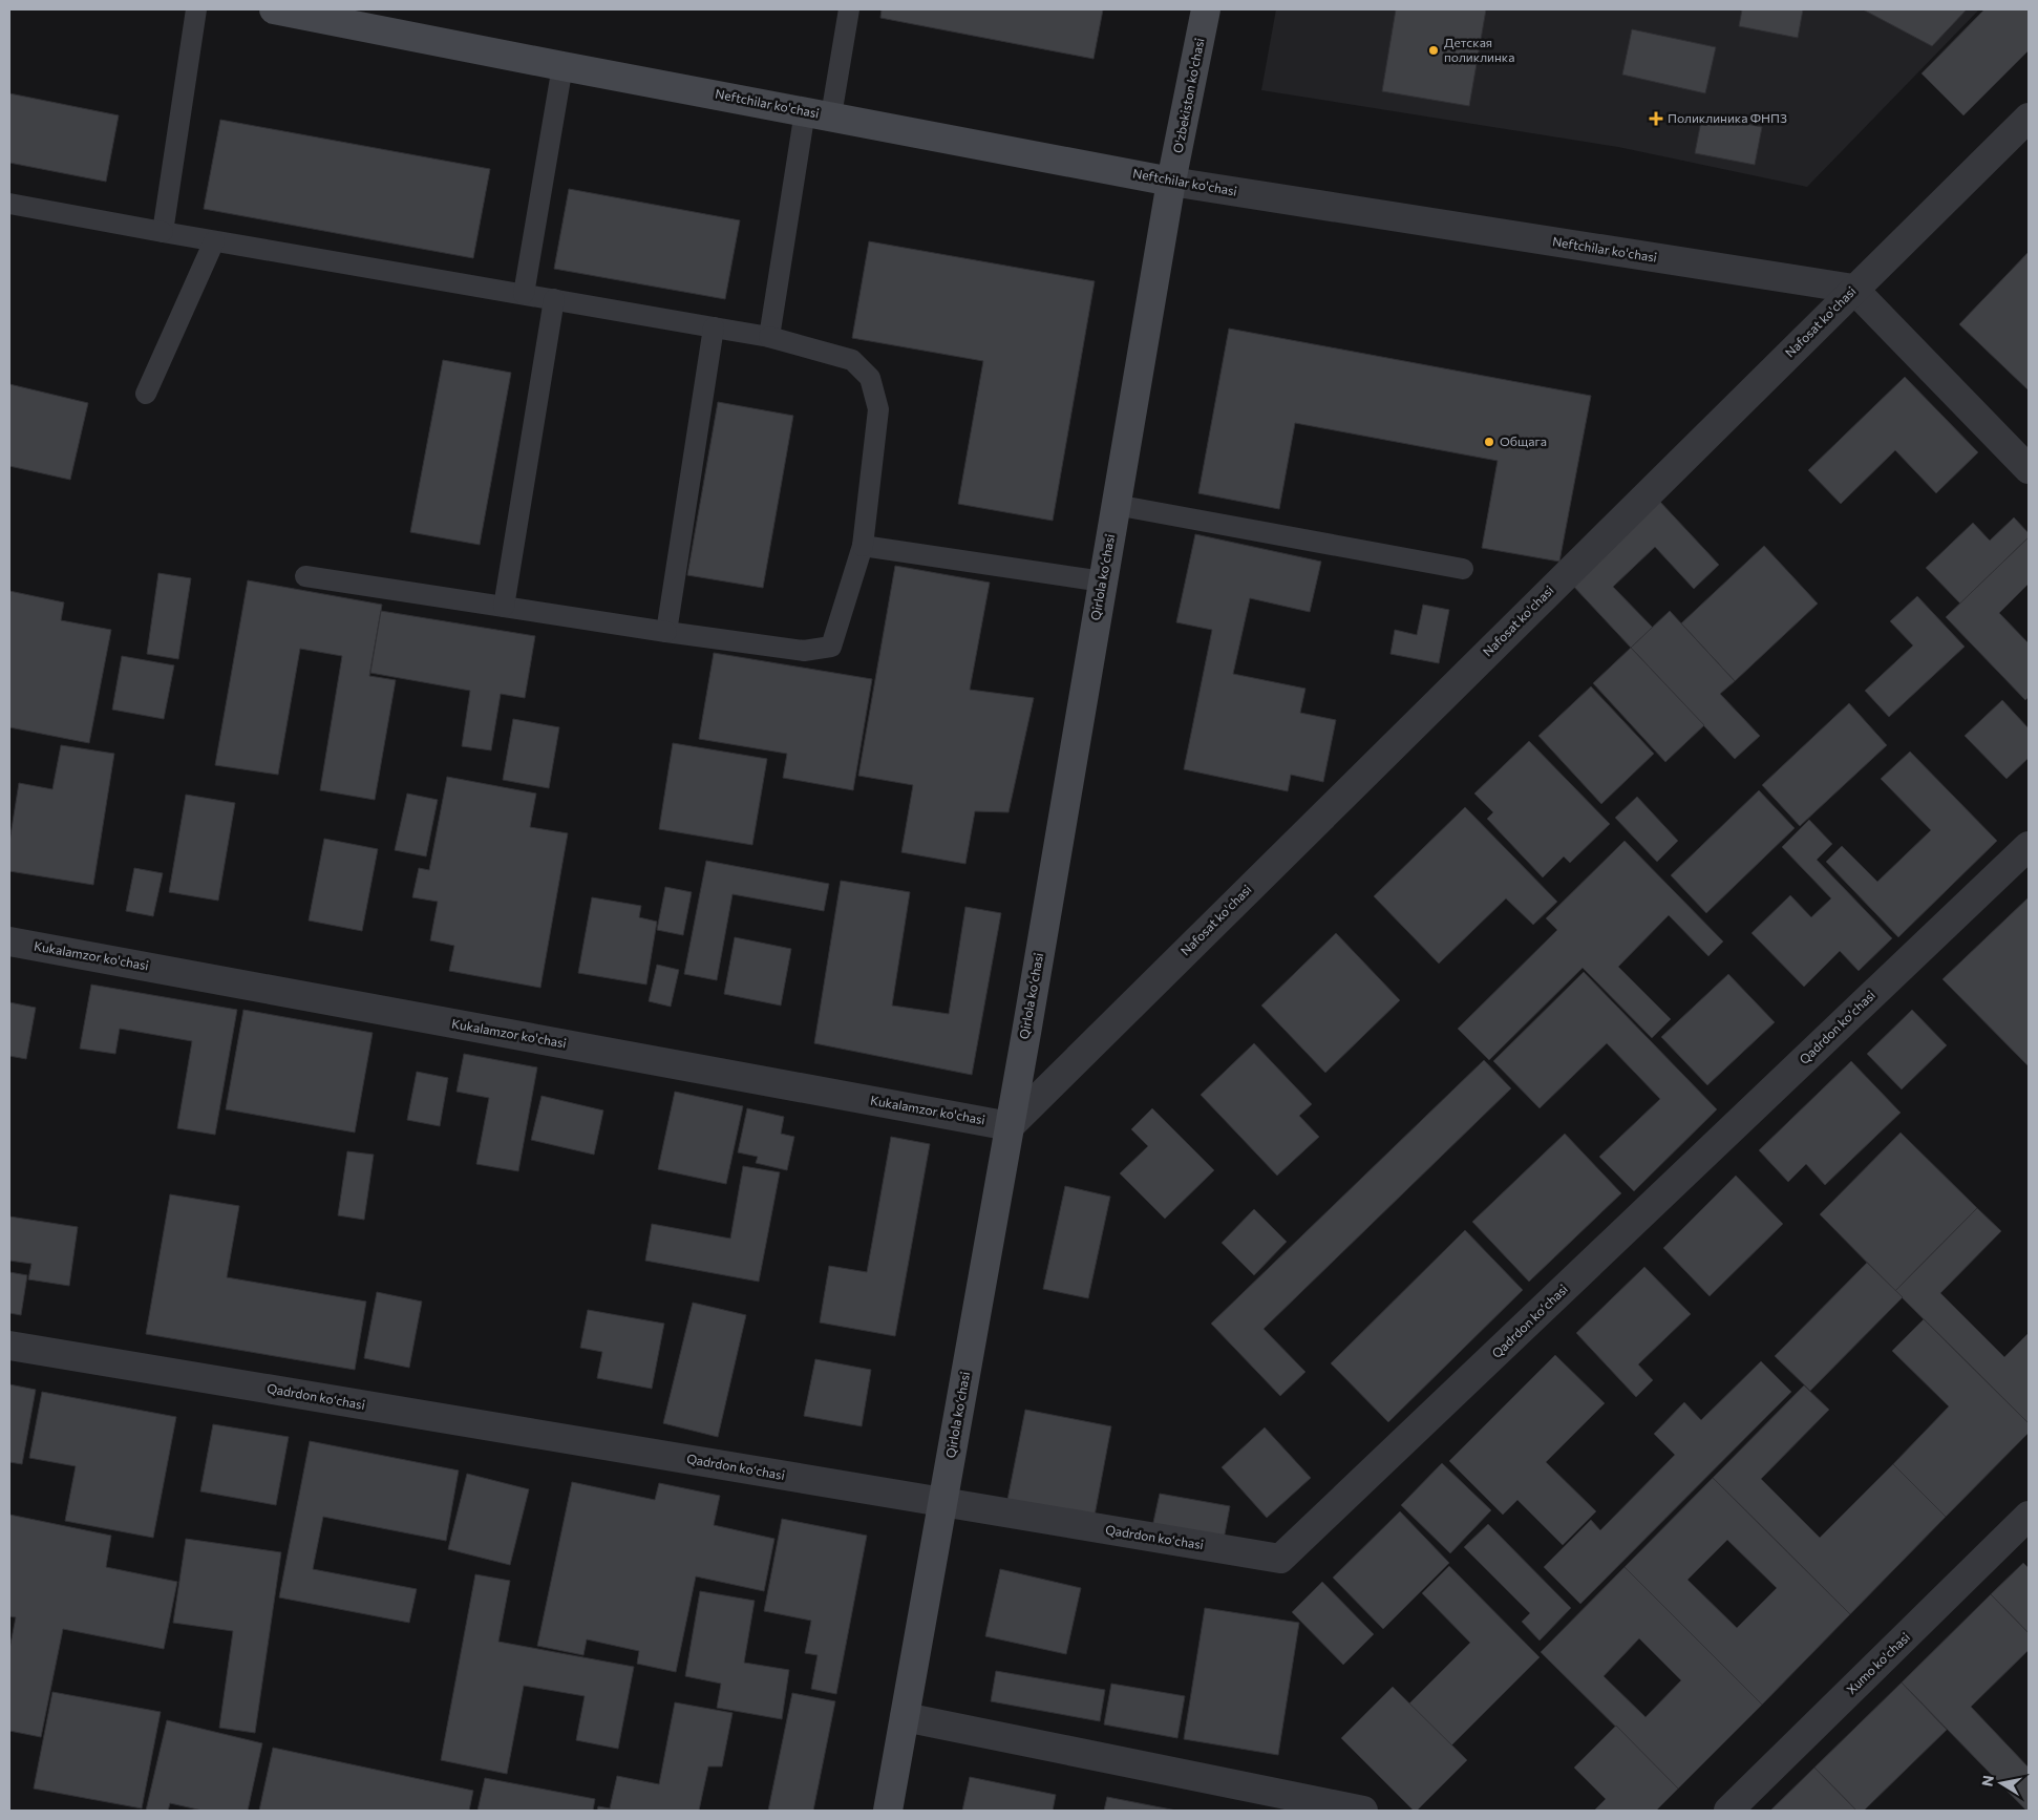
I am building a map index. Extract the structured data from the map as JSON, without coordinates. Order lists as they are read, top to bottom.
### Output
{
  "streets": {
    "street": [
      "O'zbekiston ko'chasi",
      "Neftchilar ko'chasi",
      "Nafosat ko'chasi",
      "Qirlola koʻchasi",
      "Kukalamzor ko'chasi",
      "Qadrdon koʻchasi",
      "Xumo ko'chasi"
    ]
  },
  "crossings": [
    ["O'zbekiston ko'chasi", "Neftchilar ko'chasi"],
    ["O'zbekiston ko'chasi", "Qirlola koʻchasi"],
    ["Neftchilar ko'chasi", "Nafosat ko'chasi"],
    ["Neftchilar ko'chasi", "Qirlola koʻchasi"],
    ["Nafosat ko'chasi", "Qirlola koʻchasi"],
    ["Nafosat ko'chasi", "Kukalamzor ko'chasi"],
    ["Qirlola koʻchasi", "Kukalamzor ko'chasi"],
    ["Qirlola koʻchasi", "Qadrdon koʻchasi"]
  ],
  "places": {
    "other": ["Детская поликлинка", "Общага"],
    "health": ["Поликлиника ФНПЗ"]
  },
  "north": "left"
}
